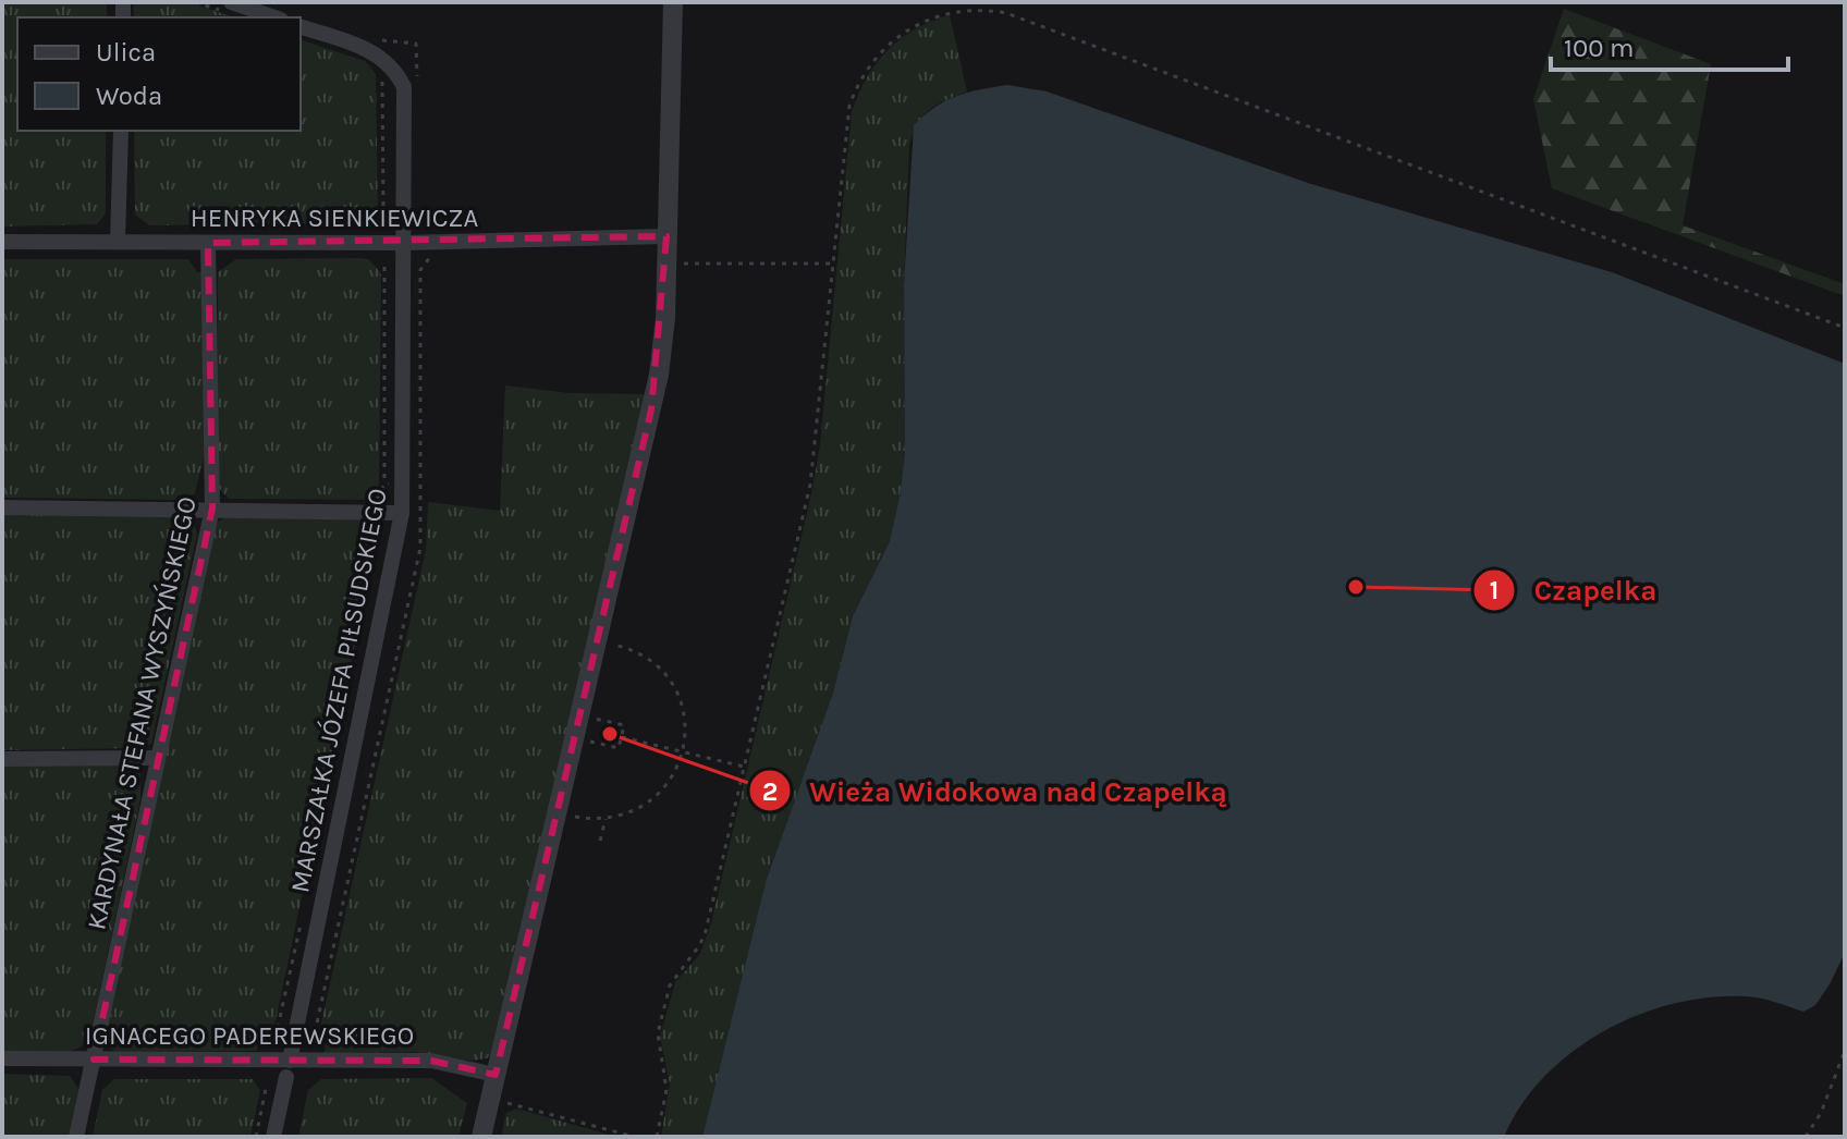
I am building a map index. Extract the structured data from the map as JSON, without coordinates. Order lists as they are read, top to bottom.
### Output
{
  "streets": {
    "street": [
      "HENRYKA SIENKIEWICZA",
      "MARSZAŁKA JÓZEFA PIŁSUDSKIEGO",
      "KARDYNAŁA STEFANA WYSZYŃSKIEGO",
      "IGNACEGO PADEREWSKIEGO"
    ]
  },
  "crossings": [
    ["HENRYKA SIENKIEWICZA", "MARSZAŁKA JÓZEFA PIŁSUDSKIEGO"],
    ["HENRYKA SIENKIEWICZA", "KARDYNAŁA STEFANA WYSZYŃSKIEGO"],
    ["MARSZAŁKA JÓZEFA PIŁSUDSKIEGO", "IGNACEGO PADEREWSKIEGO"],
    ["KARDYNAŁA STEFANA WYSZYŃSKIEGO", "IGNACEGO PADEREWSKIEGO"]
  ],
  "places": ["Czapelka", "Wieża Widokowa nad Czapelką"],
  "legend": ["Ulica", "Woda"],
  "scale_bar": "100 m"
}
